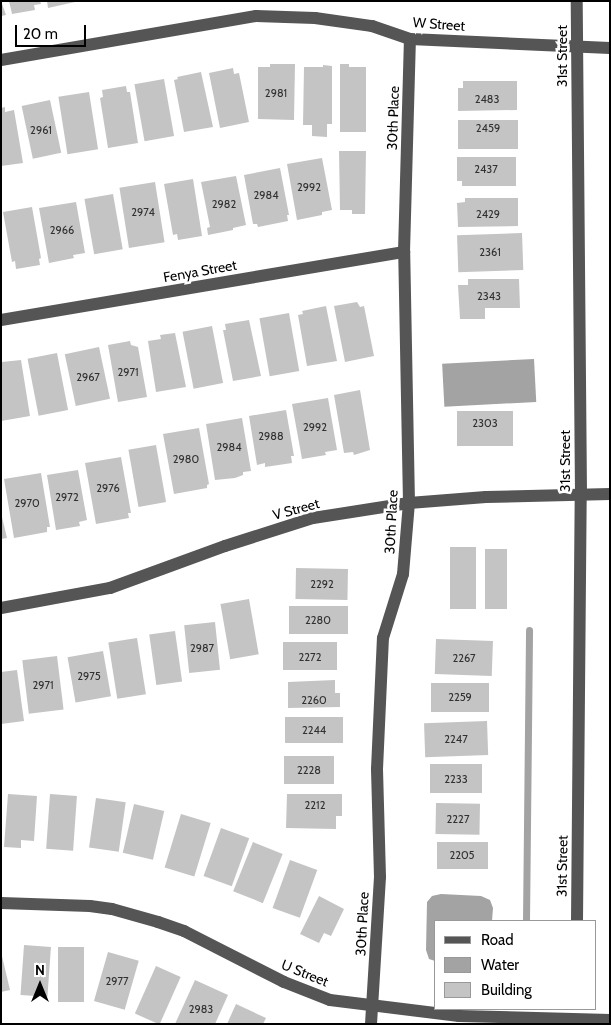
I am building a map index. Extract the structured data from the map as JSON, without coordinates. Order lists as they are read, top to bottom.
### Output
{
  "streets": {
    "street": [
      "W Street",
      "31st Street",
      "30th Place",
      "Fenya Street",
      "V Street",
      "U Street"
    ]
  },
  "crossings": [
    ["W Street", "31st Street"],
    ["W Street", "30th Place"],
    ["31st Street", "V Street"],
    ["30th Place", "Fenya Street"],
    ["30th Place", "V Street"],
    ["30th Place", "U Street"]
  ],
  "house_numbers": [
    "2981",
    "2483",
    "2459",
    "2961",
    "2437",
    "2992",
    "2984",
    "2982",
    "2974",
    "2429",
    "2966",
    "2361",
    "2343",
    "2971",
    "2967",
    "2303",
    "2992",
    "2988",
    "2984",
    "2980",
    "2976",
    "2972",
    "2970",
    "2292",
    "2280",
    "2987",
    "2272",
    "2267",
    "2975",
    "2971",
    "2259",
    "2260",
    "2244",
    "2247",
    "2228",
    "2233",
    "2212",
    "2227",
    "2205",
    "2977",
    "2983"
  ],
  "legend": ["Road", "Water", "Building"],
  "scale_bar": "20 m",
  "north": "top"
}
